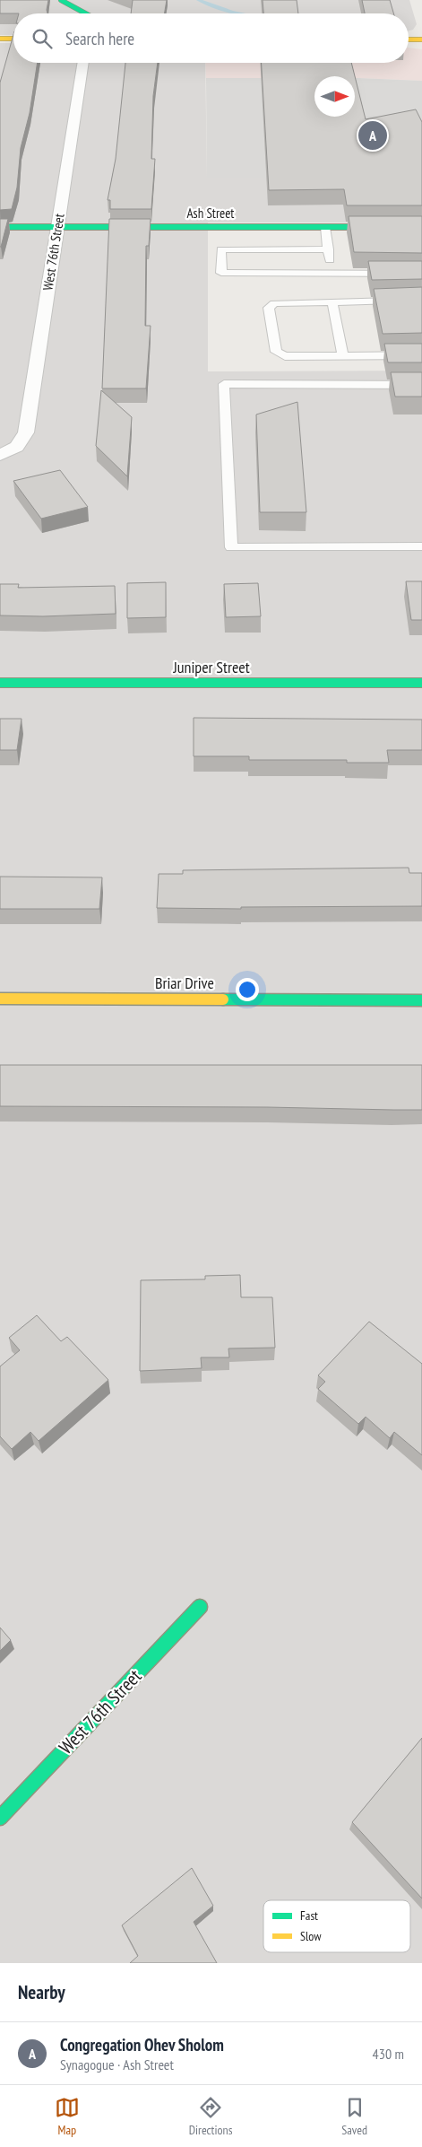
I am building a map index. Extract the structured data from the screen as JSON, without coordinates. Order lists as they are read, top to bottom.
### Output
{
  "streets": {
    "street": [
      "Ash Street",
      "West 76th Street",
      "Juniper Street",
      "Briar Drive"
    ]
  },
  "crossings": [
    ["Ash Street", "West 76th Street"]
  ],
  "legend": ["Fast", "Slow"],
  "north": "right",
  "page": {
    "search": "Search here",
    "pins": "A",
    "heading": "Nearby",
    "list": [
      {
        "mark": "A",
        "name": "Congregation Ohev Sholom",
        "note": "Synagogue · Ash Street",
        "value": "430 m"
      }
    ],
    "nav": ["Map", "Directions", "Saved"]
  }
}
